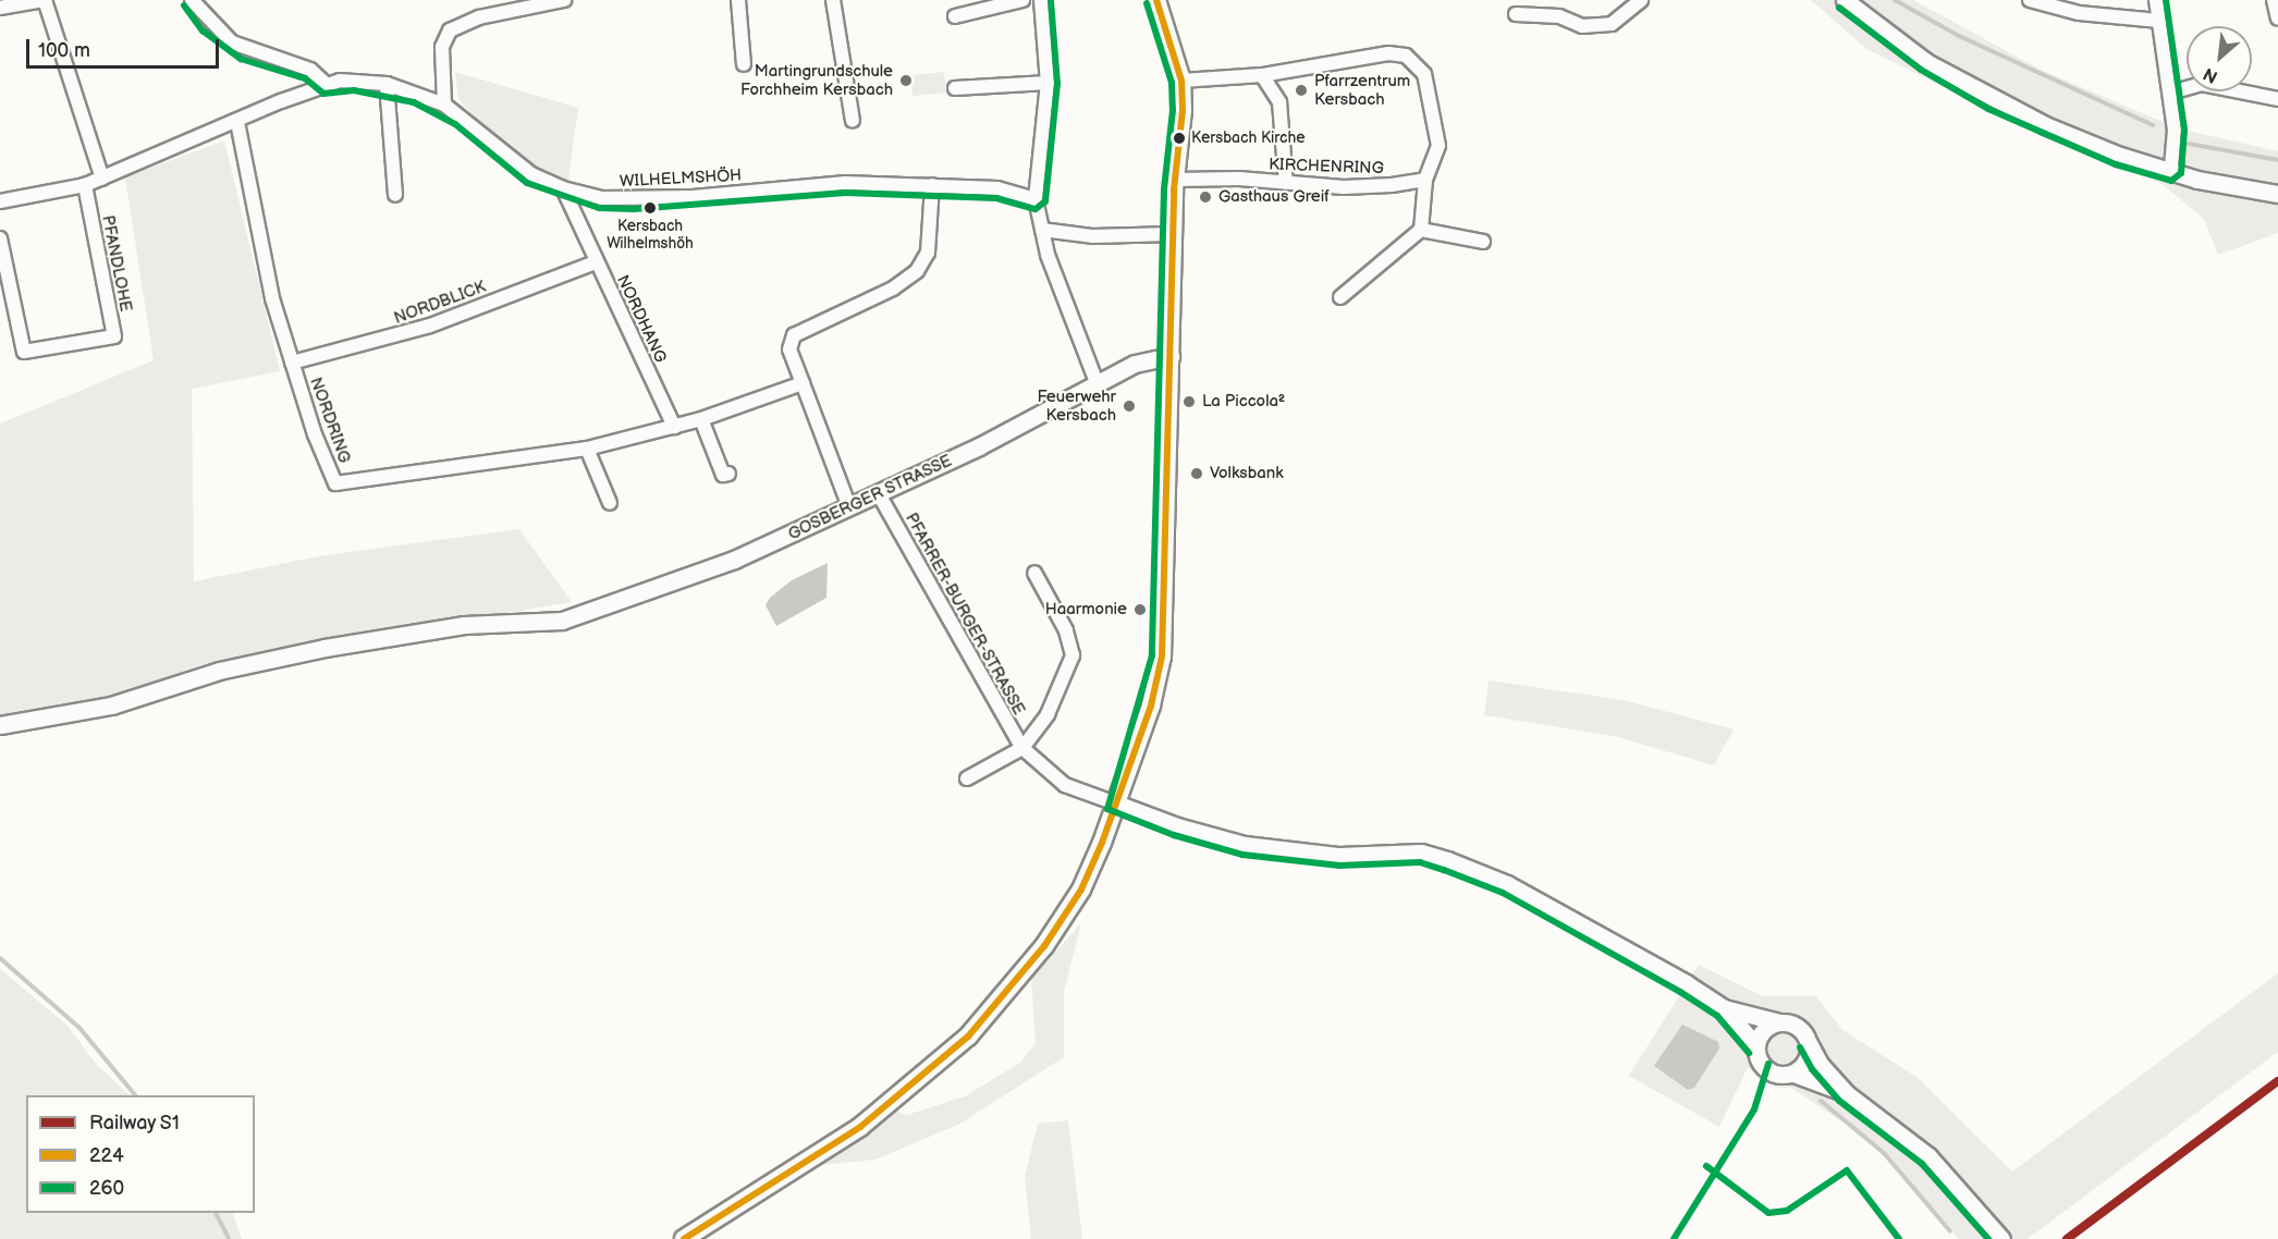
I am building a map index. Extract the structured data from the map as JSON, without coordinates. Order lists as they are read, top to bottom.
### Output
{
  "streets": {
    "street": [
      "KIRCHENRING",
      "WILHELMSHÖH",
      "PFANDLOHE",
      "NORDBLICK",
      "NORDHANG",
      "NORDRING",
      "GOSBERGER STRASSE",
      "PFARRER-BURGER-STRASSE"
    ]
  },
  "crossings": [
    ["WILHELMSHÖH", "NORDHANG"],
    ["NORDBLICK", "NORDHANG"],
    ["NORDBLICK", "NORDRING"],
    ["NORDHANG", "NORDRING"],
    ["GOSBERGER STRASSE", "PFARRER-BURGER-STRASSE"]
  ],
  "places": [
    "Martingrundschule Forchheim Kersbach",
    "Pfarrzentrum Kersbach",
    "Kersbach Kirche",
    "Gasthaus Greif",
    "Kersbach Wilhelmshöh",
    "La Piccola²",
    "Feuerwehr Kersbach",
    "Volksbank",
    "Haarmonie"
  ],
  "lines": ["transit line 224", "transit line 260", "rail line S1"],
  "legend": ["Railway S1", "224", "260"],
  "scale_bar": "100 m",
  "north": "bottom left"
}
